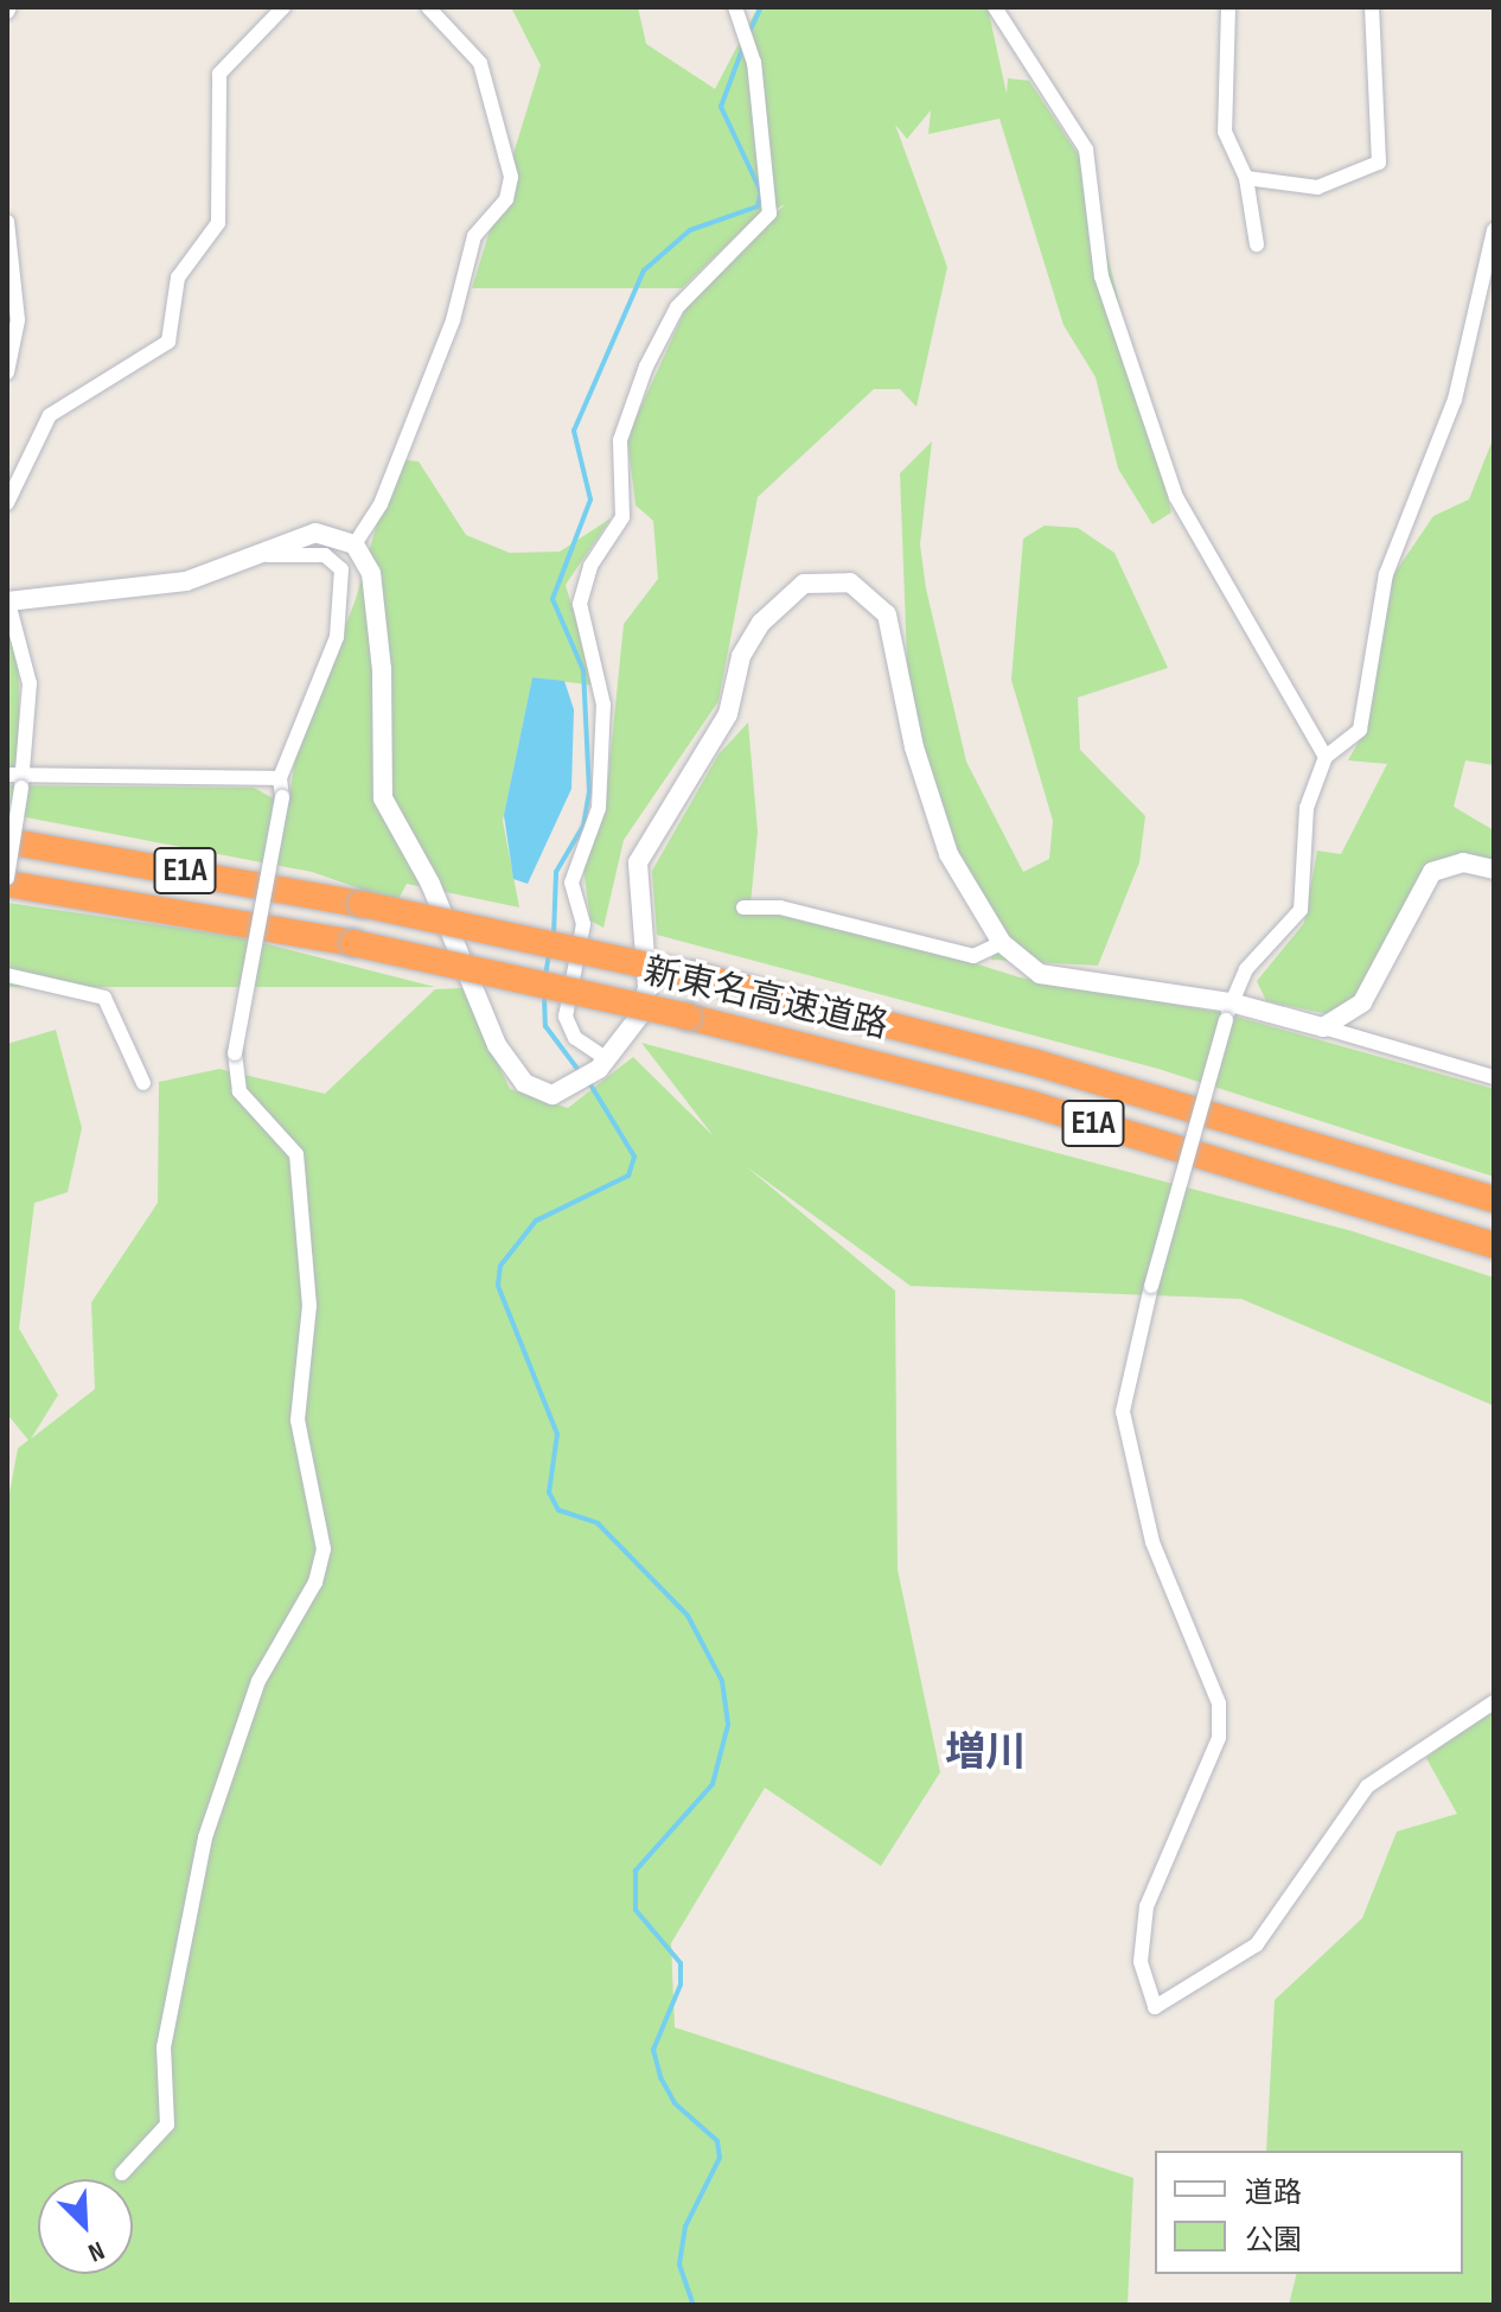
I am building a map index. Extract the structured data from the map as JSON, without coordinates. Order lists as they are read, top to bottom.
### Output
{
  "streets": {
    "highway": ["E1A", "新東名高速道路"]
  },
  "districts": ["増川"],
  "legend": ["道路", "公園"],
  "north": "bottom right"
}
